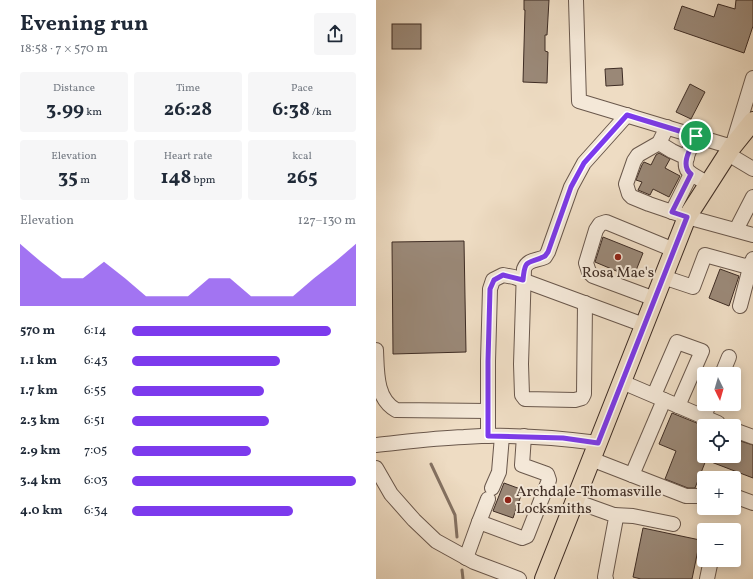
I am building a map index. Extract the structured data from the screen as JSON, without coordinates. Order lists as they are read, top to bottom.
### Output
{
  "places": ["Rosa Mae's", "Archdale-Thomasville Locksmiths"],
  "north": "bottom",
  "page": {
    "heading": ["Evening run", "18:58 · 7 × 570 m"],
    "stats": [
      ["Distance", "3.99 km"],
      ["Time", "26:28"],
      ["Pace", "6:38 /km"],
      ["Elevation", "35 m"],
      ["Heart rate", "148 bpm"],
      ["kcal", "265"]
    ],
    "chart": ["Elevation", "127–130 m"],
    "list": [
      {
        "name": "570 m",
        "note": "6:14"
      },
      {
        "name": "1.1 km",
        "note": "6:43"
      },
      {
        "name": "1.7 km",
        "note": "6:55"
      },
      {
        "name": "2.3 km",
        "note": "6:51"
      },
      {
        "name": "2.9 km",
        "note": "7:05"
      },
      {
        "name": "3.4 km",
        "note": "6:03"
      },
      {
        "name": "4.0 km",
        "note": "6:34"
      }
    ],
    "map_buttons": ["+", "−"]
  }
}
